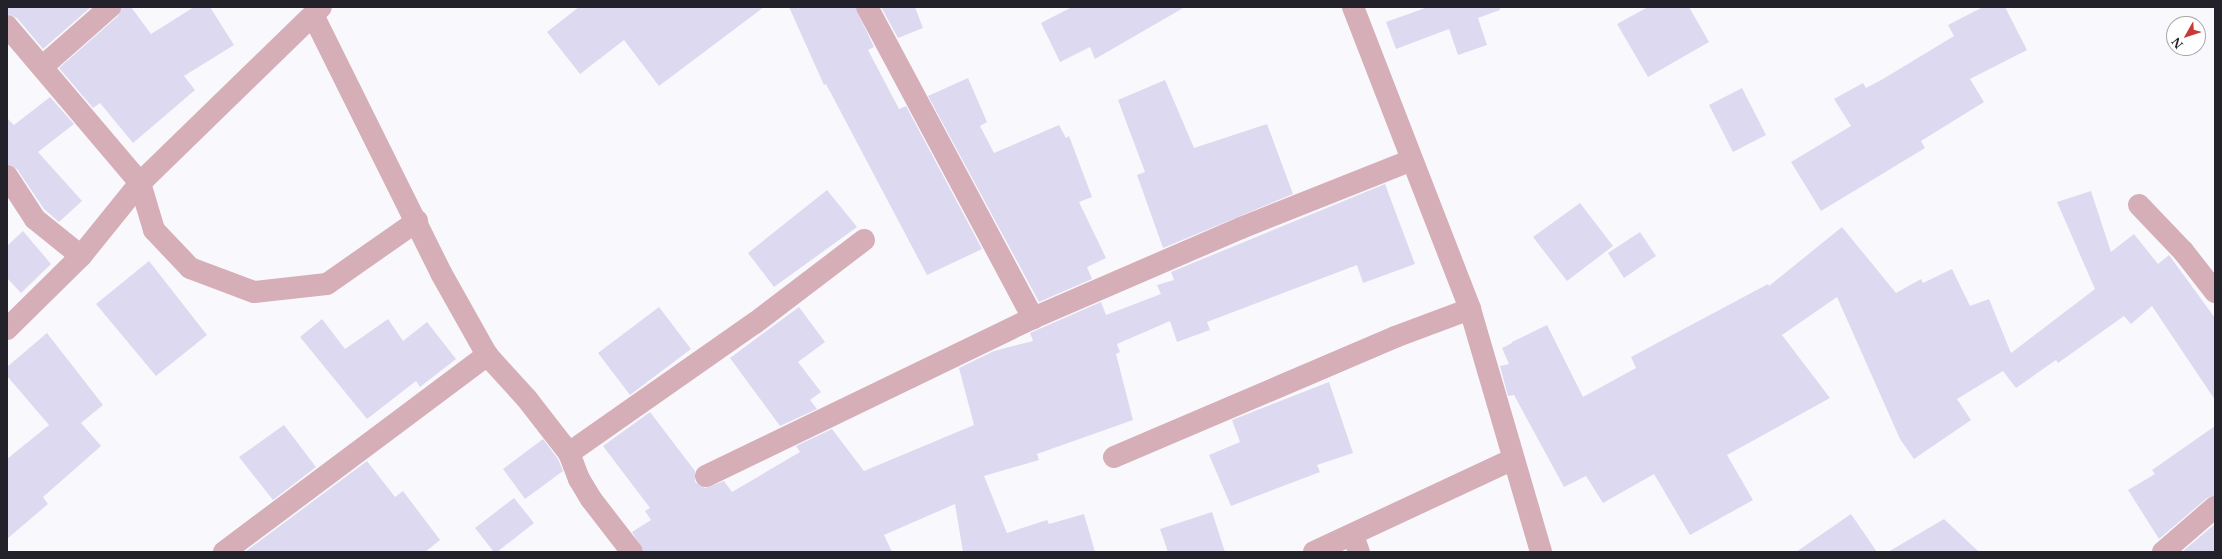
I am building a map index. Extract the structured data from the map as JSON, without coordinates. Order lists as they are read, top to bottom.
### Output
{
  "north": "bottom left"
}
